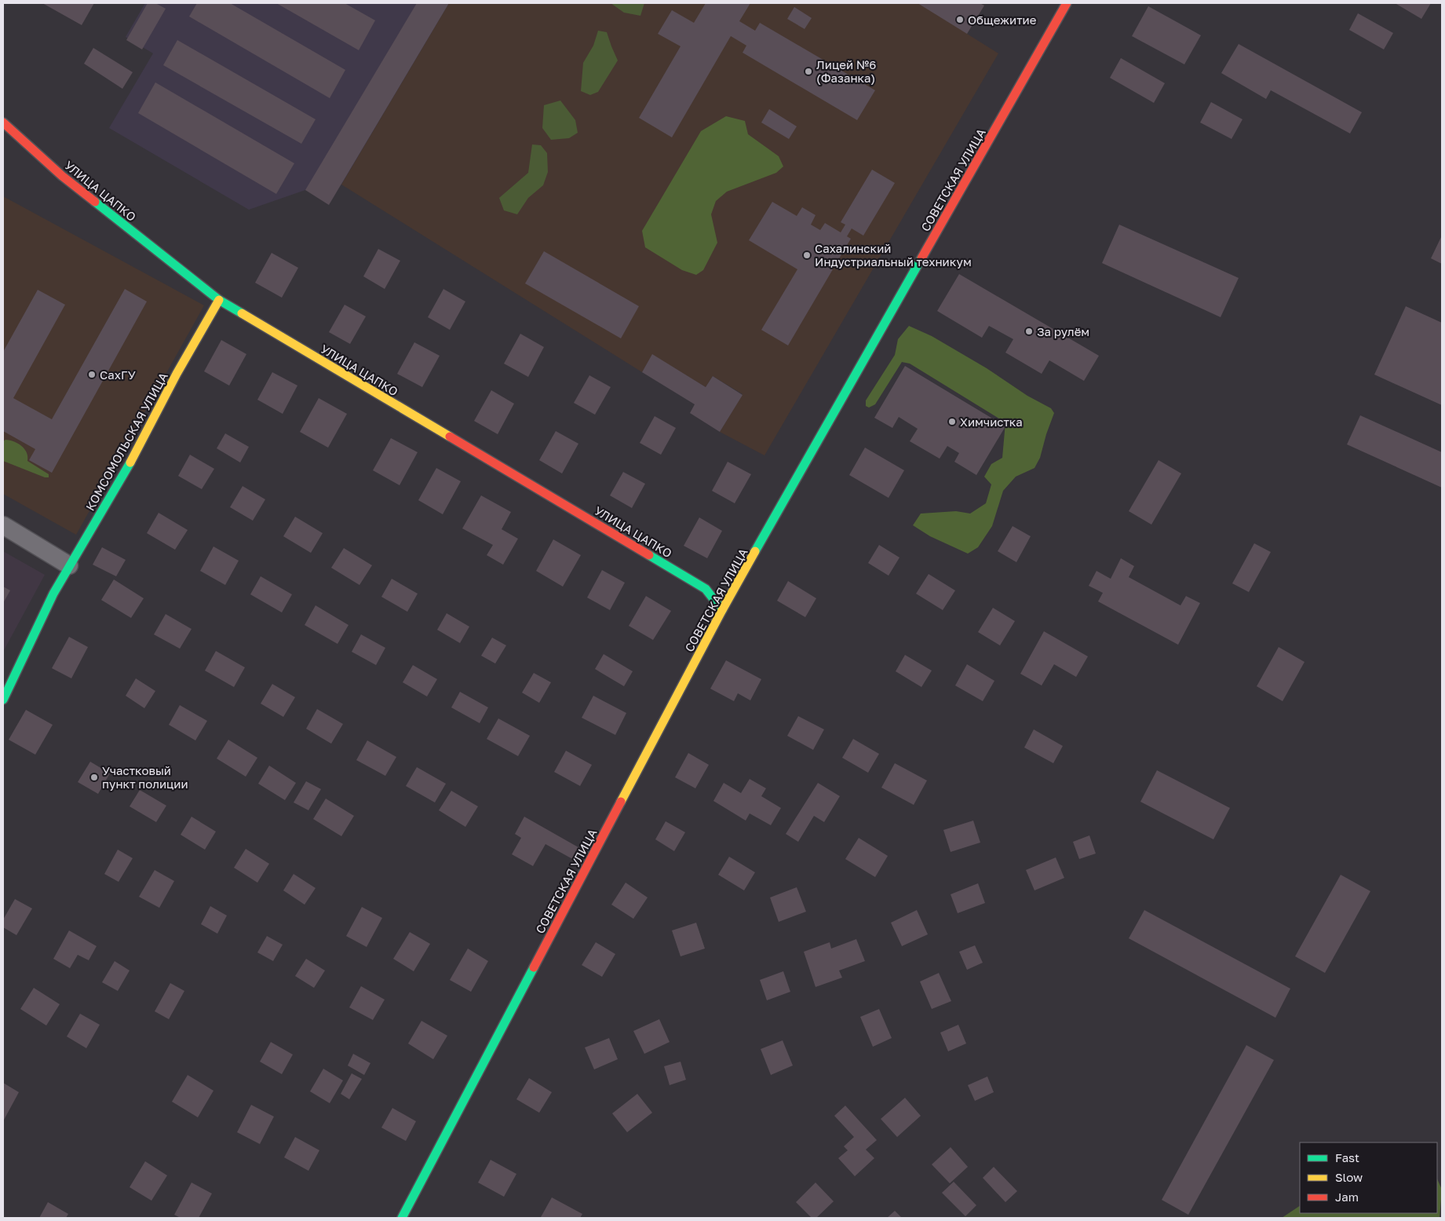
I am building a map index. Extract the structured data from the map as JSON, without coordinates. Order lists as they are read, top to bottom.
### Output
{
  "streets": {
    "street": ["СОВЕТСКАЯ УЛИЦА", "УЛИЦА ЦАПКО", "КОМСОМОЛЬСКАЯ УЛИЦА"]
  },
  "crossings": [
    ["СОВЕТСКАЯ УЛИЦА", "УЛИЦА ЦАПКО"],
    ["УЛИЦА ЦАПКО", "КОМСОМОЛЬСКАЯ УЛИЦА"]
  ],
  "places": [
    "Общежитие",
    "Лицей №6 (Фазанка)",
    "Сахалинский Индустриальный техникум",
    "За рулём",
    "СахГУ",
    "Химчистка",
    "Участковый пункт полиции"
  ],
  "legend": ["Fast", "Slow", "Jam"]
}
